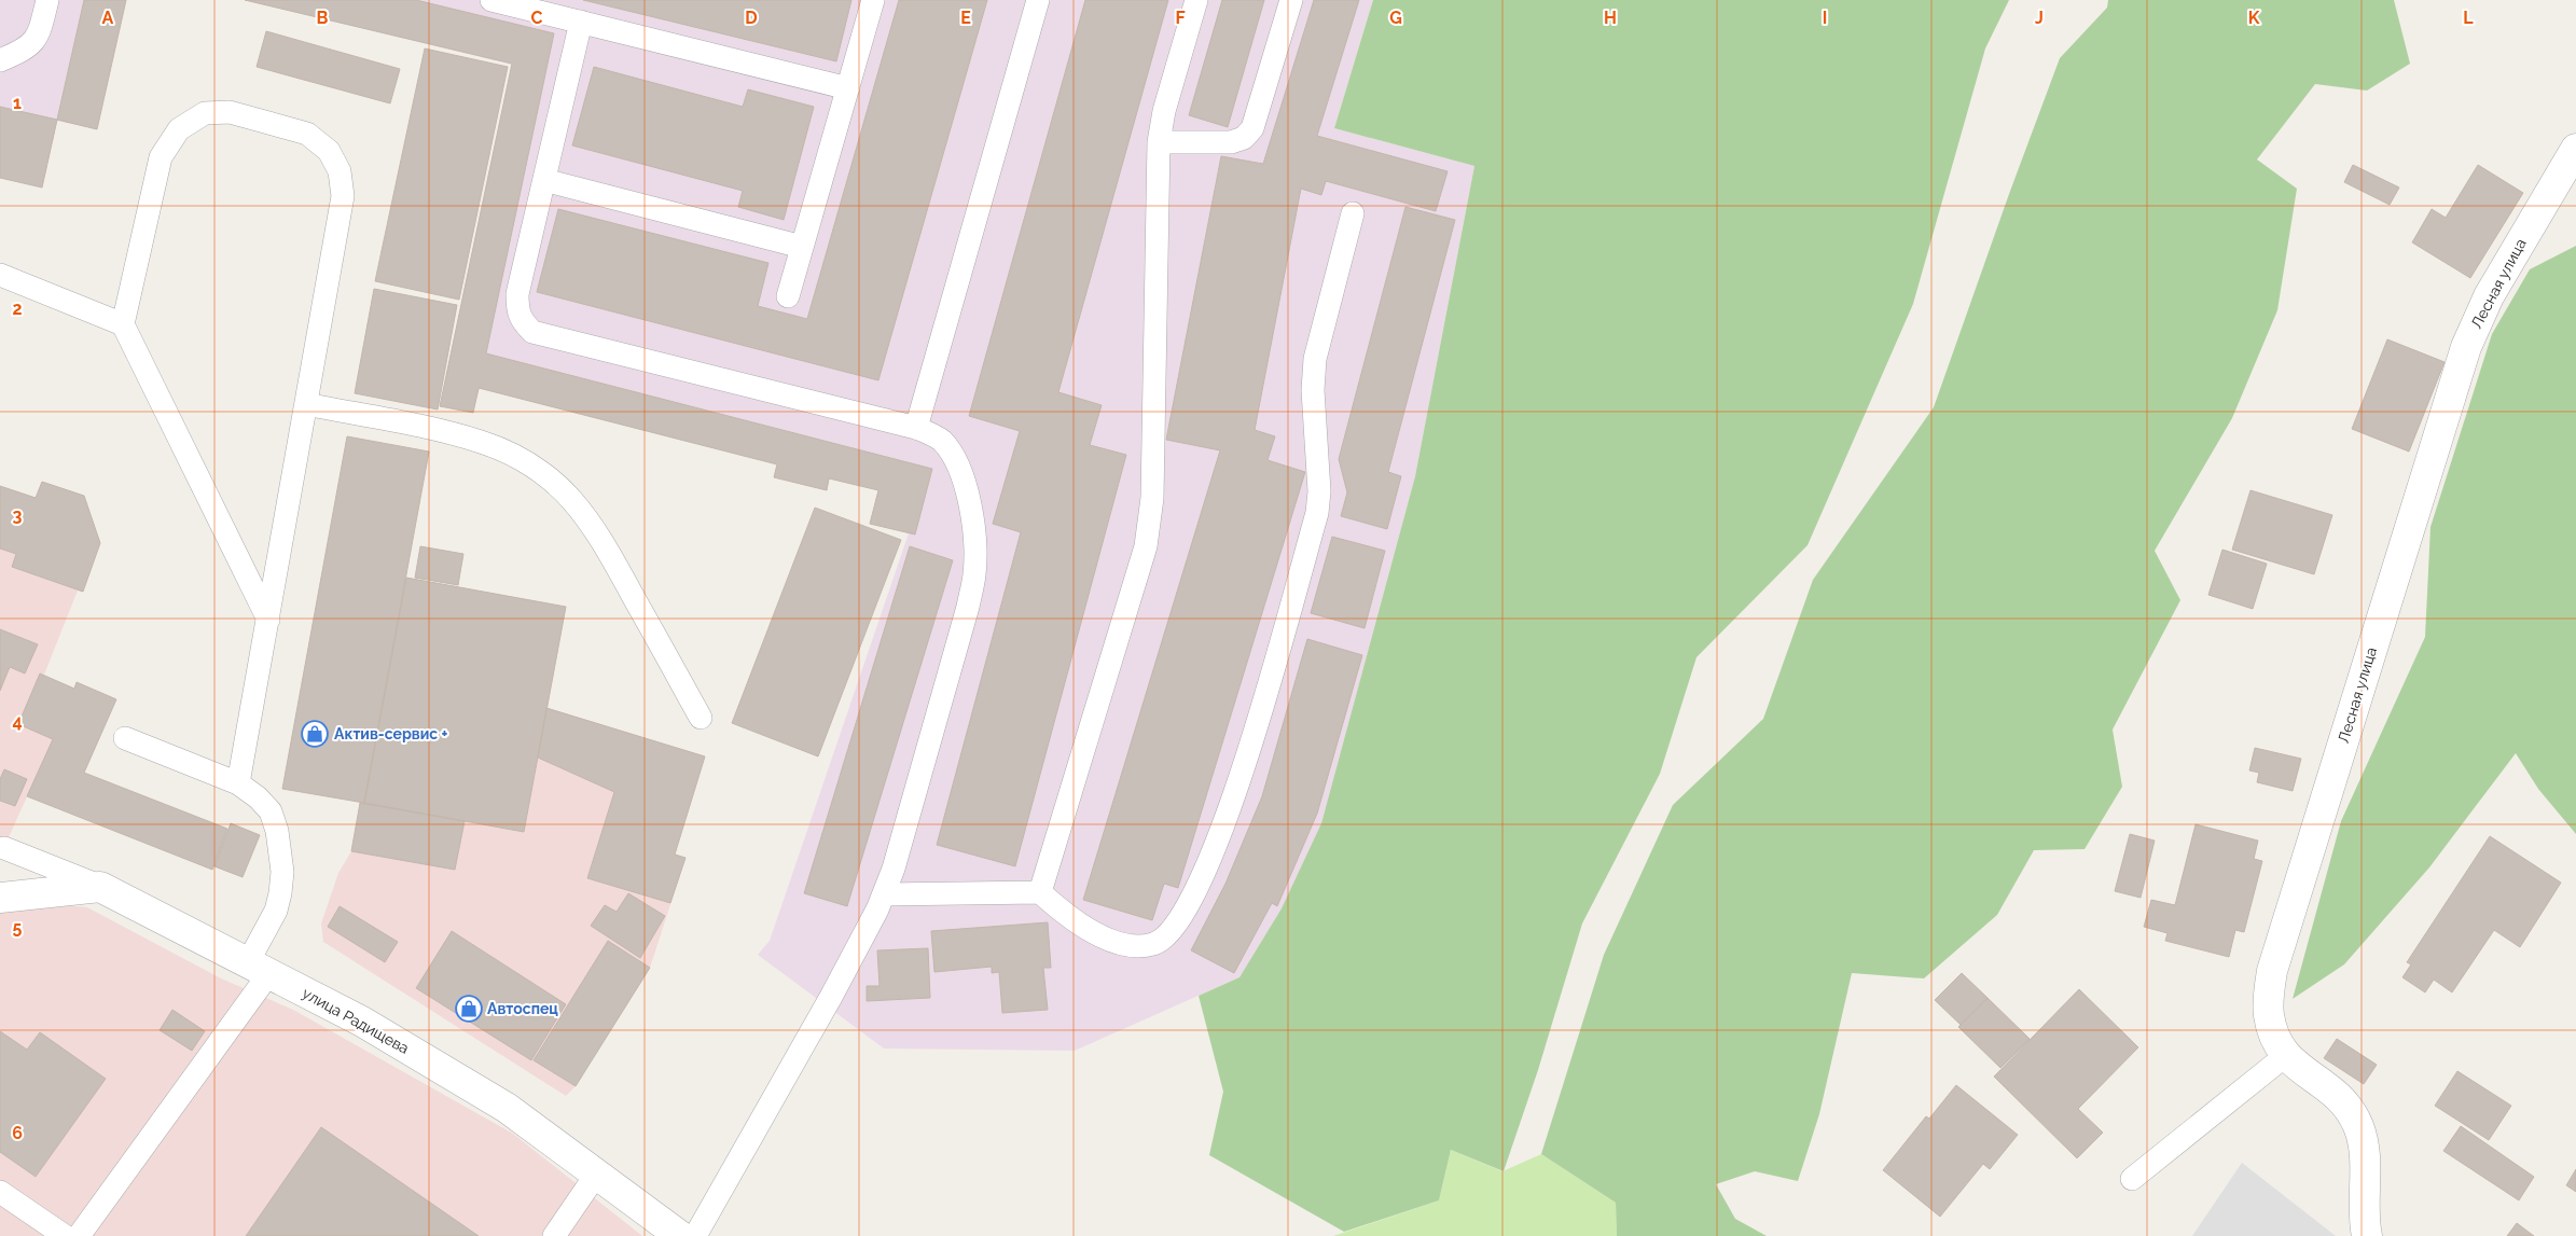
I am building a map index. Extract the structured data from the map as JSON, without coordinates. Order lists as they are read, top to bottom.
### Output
{
  "streets": {
    "street": ["Лесная улица", "улица Радищева"]
  },
  "places": {
    "shop": ["Актив-сервис +", "Автоспец"]
  },
  "grid": {
    "columns": [
      "A",
      "B",
      "C",
      "D",
      "E",
      "F",
      "G",
      "H",
      "I",
      "J",
      "K",
      "L"
    ],
    "rows": [
      "1",
      "2",
      "3",
      "4",
      "5",
      "6"
    ]
  }
}
